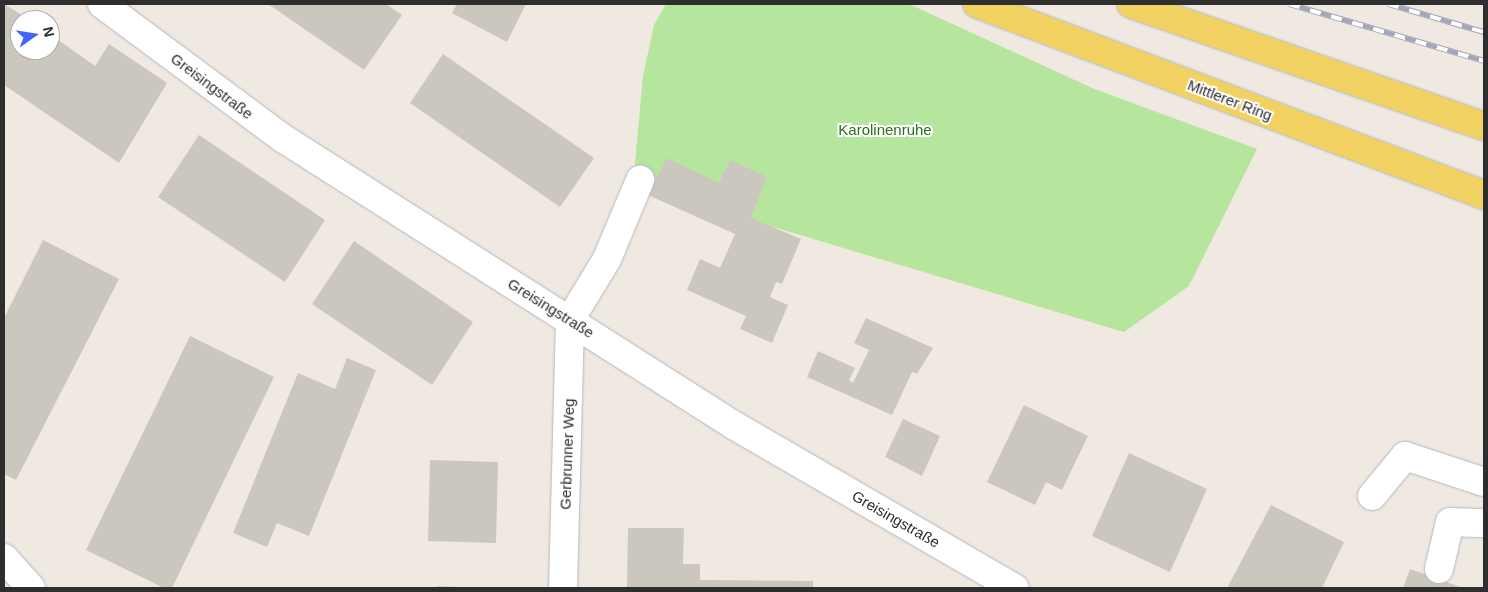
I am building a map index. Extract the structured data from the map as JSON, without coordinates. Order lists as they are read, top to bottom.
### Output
{
  "streets": {
    "main road": ["Mittlerer Ring"],
    "street": ["Greisingstraße", "Gerbrunner Weg"]
  },
  "crossings": [
    ["Greisingstraße", "Gerbrunner Weg"]
  ],
  "parks": ["Karolinenruhe"],
  "north": "right"
}
